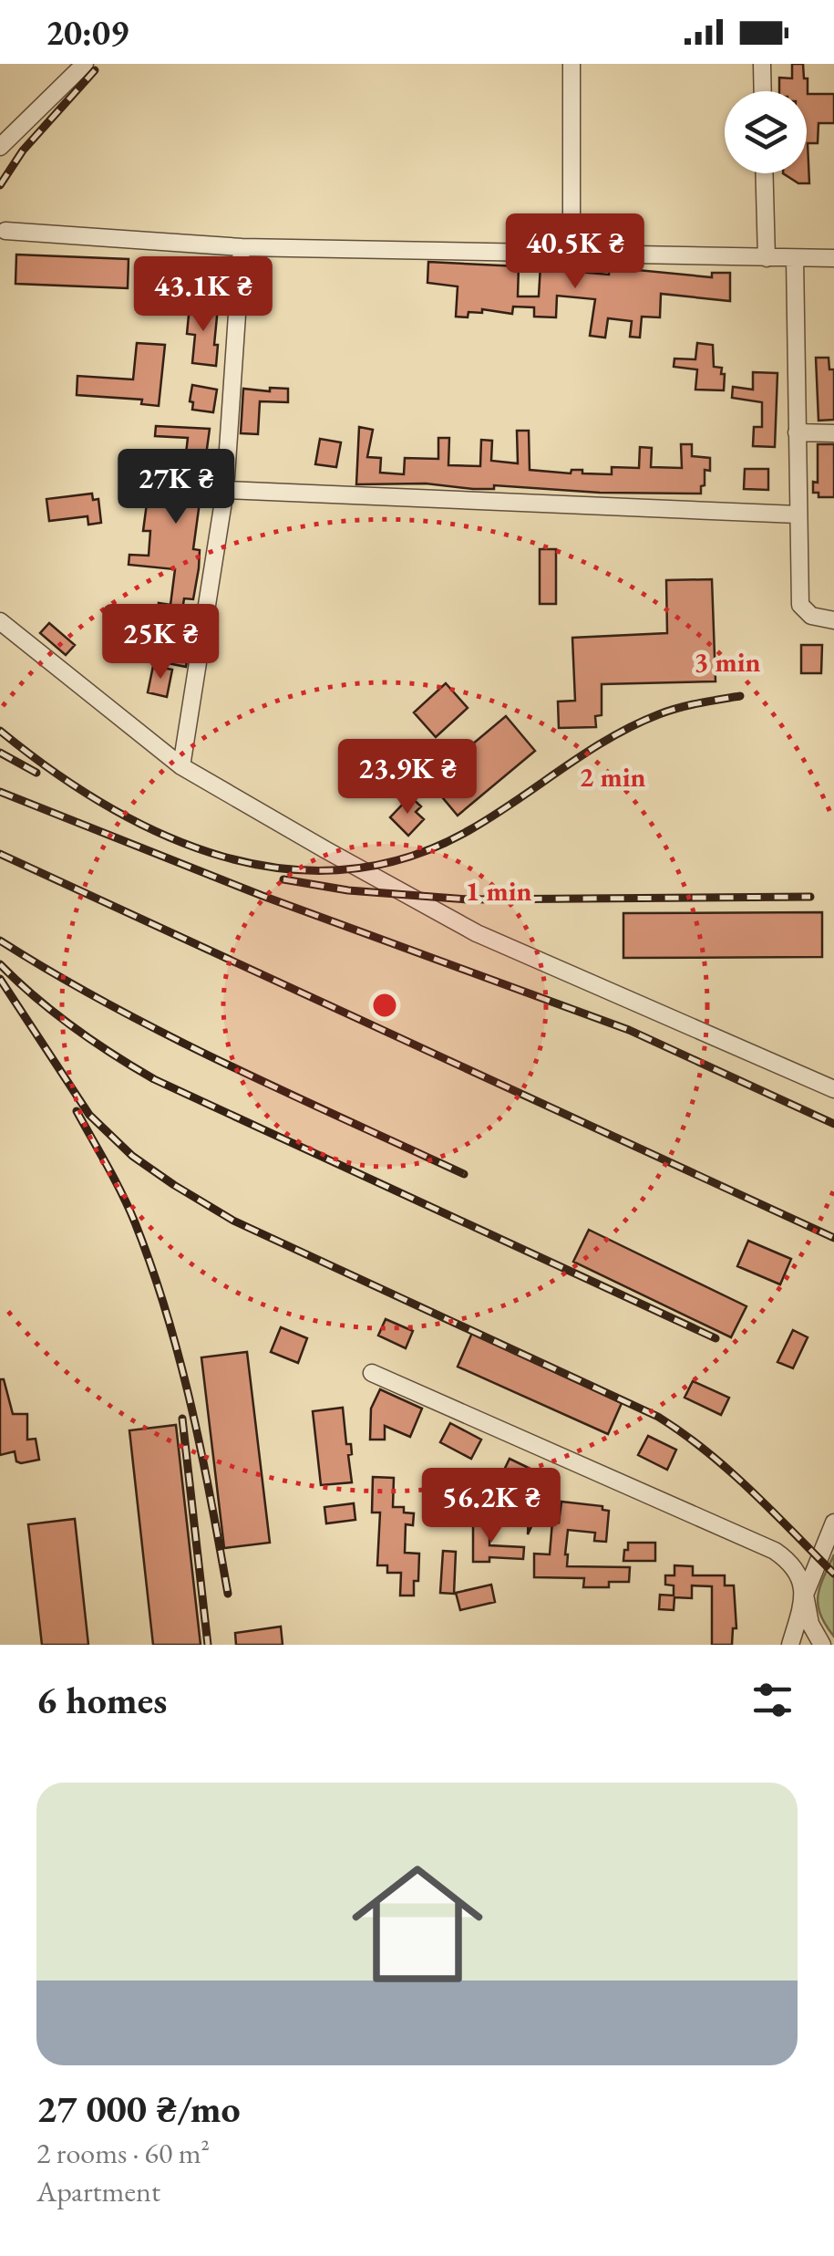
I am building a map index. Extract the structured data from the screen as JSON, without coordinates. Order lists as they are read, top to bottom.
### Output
{
  "page": {
    "status": "20:09",
    "price": [
      "40.5K ₴",
      "43.1K ₴",
      "27K ₴",
      "25K ₴",
      "23.9K ₴",
      "56.2K ₴"
    ],
    "heading": "6 homes",
    "list": [
      {
        "name": "27 000 ₴/mo",
        "note": "2 rooms · 60 m² · Apartment"
      }
    ]
  },
  "rings": ["3 min", "2 min", "1 min"]
}
